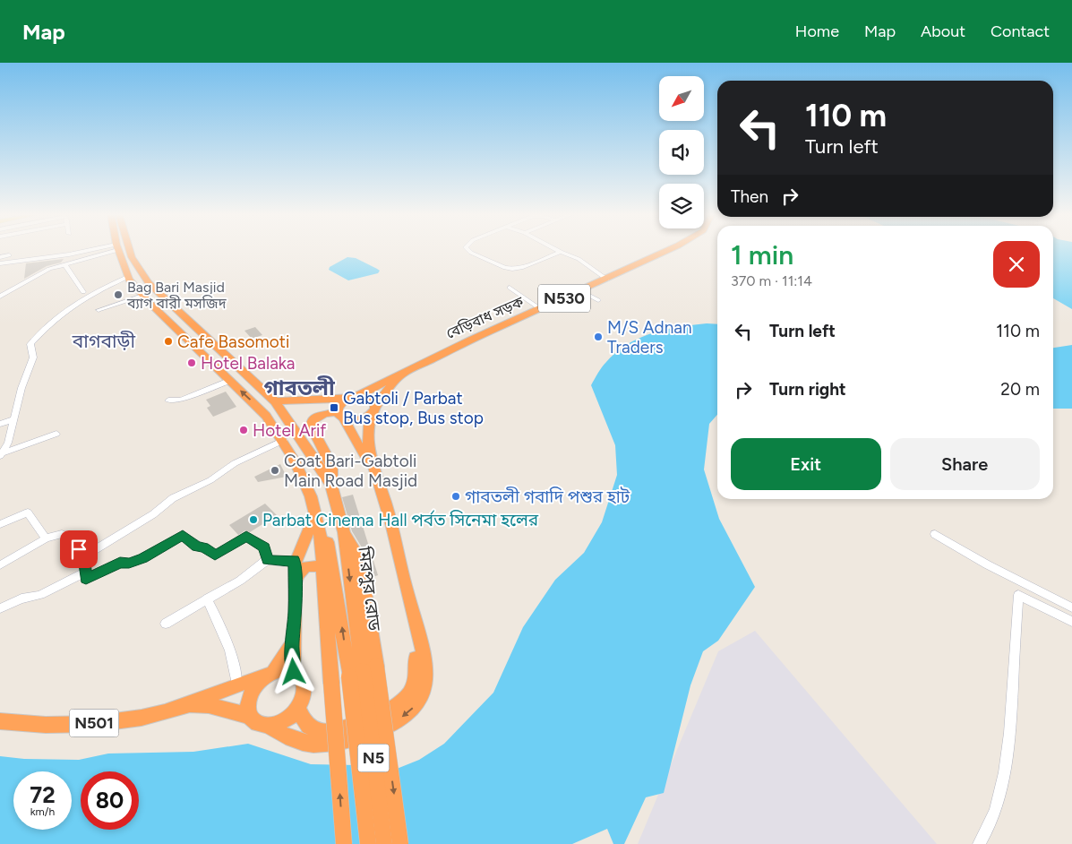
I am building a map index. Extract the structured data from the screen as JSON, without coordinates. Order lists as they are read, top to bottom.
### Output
{
  "streets": {
    "highway": [
      "N530",
      "বেড়িবাধ সড়ক",
      "মিরপুর রোড",
      "N501",
      "N5"
    ]
  },
  "crossings": [
    ["মিরপুর রোড", "N5"]
  ],
  "districts": ["বাগবাড়ী", "গাবতলী"],
  "places": {
    "other": [
      "Bag Bari Masjid ব্যাগ বারী মসজিদ",
      "M/S Adnan Traders",
      "Cafe Basomoti",
      "Hotel Balaka",
      "Hotel Arif",
      "Coat Bari-Gabtoli Main Road Masjid",
      "গাবতলী গবাদি পশুর হাট",
      "Parbat Cinema Hall পর্বত সিনেমা হলের"
    ],
    "transit": ["Gabtoli / Parbat Bus stop, Bus stop"]
  },
  "north": "bottom left",
  "page": {
    "header": "Map",
    "nav": [
      "Home",
      "Map",
      "About",
      "Contact"
    ],
    "turn": ["110 m", "Turn left"],
    "then": "Then",
    "heading": ["1 min", "370 m · 11:14"],
    "list": [
      {
        "name": "Turn left",
        "value": "110 m"
      },
      {
        "name": "Turn right",
        "value": "20 m"
      }
    ],
    "buttons": ["Exit", "Share"],
    "speed": "72 km/h",
    "limit": "80"
  }
}
